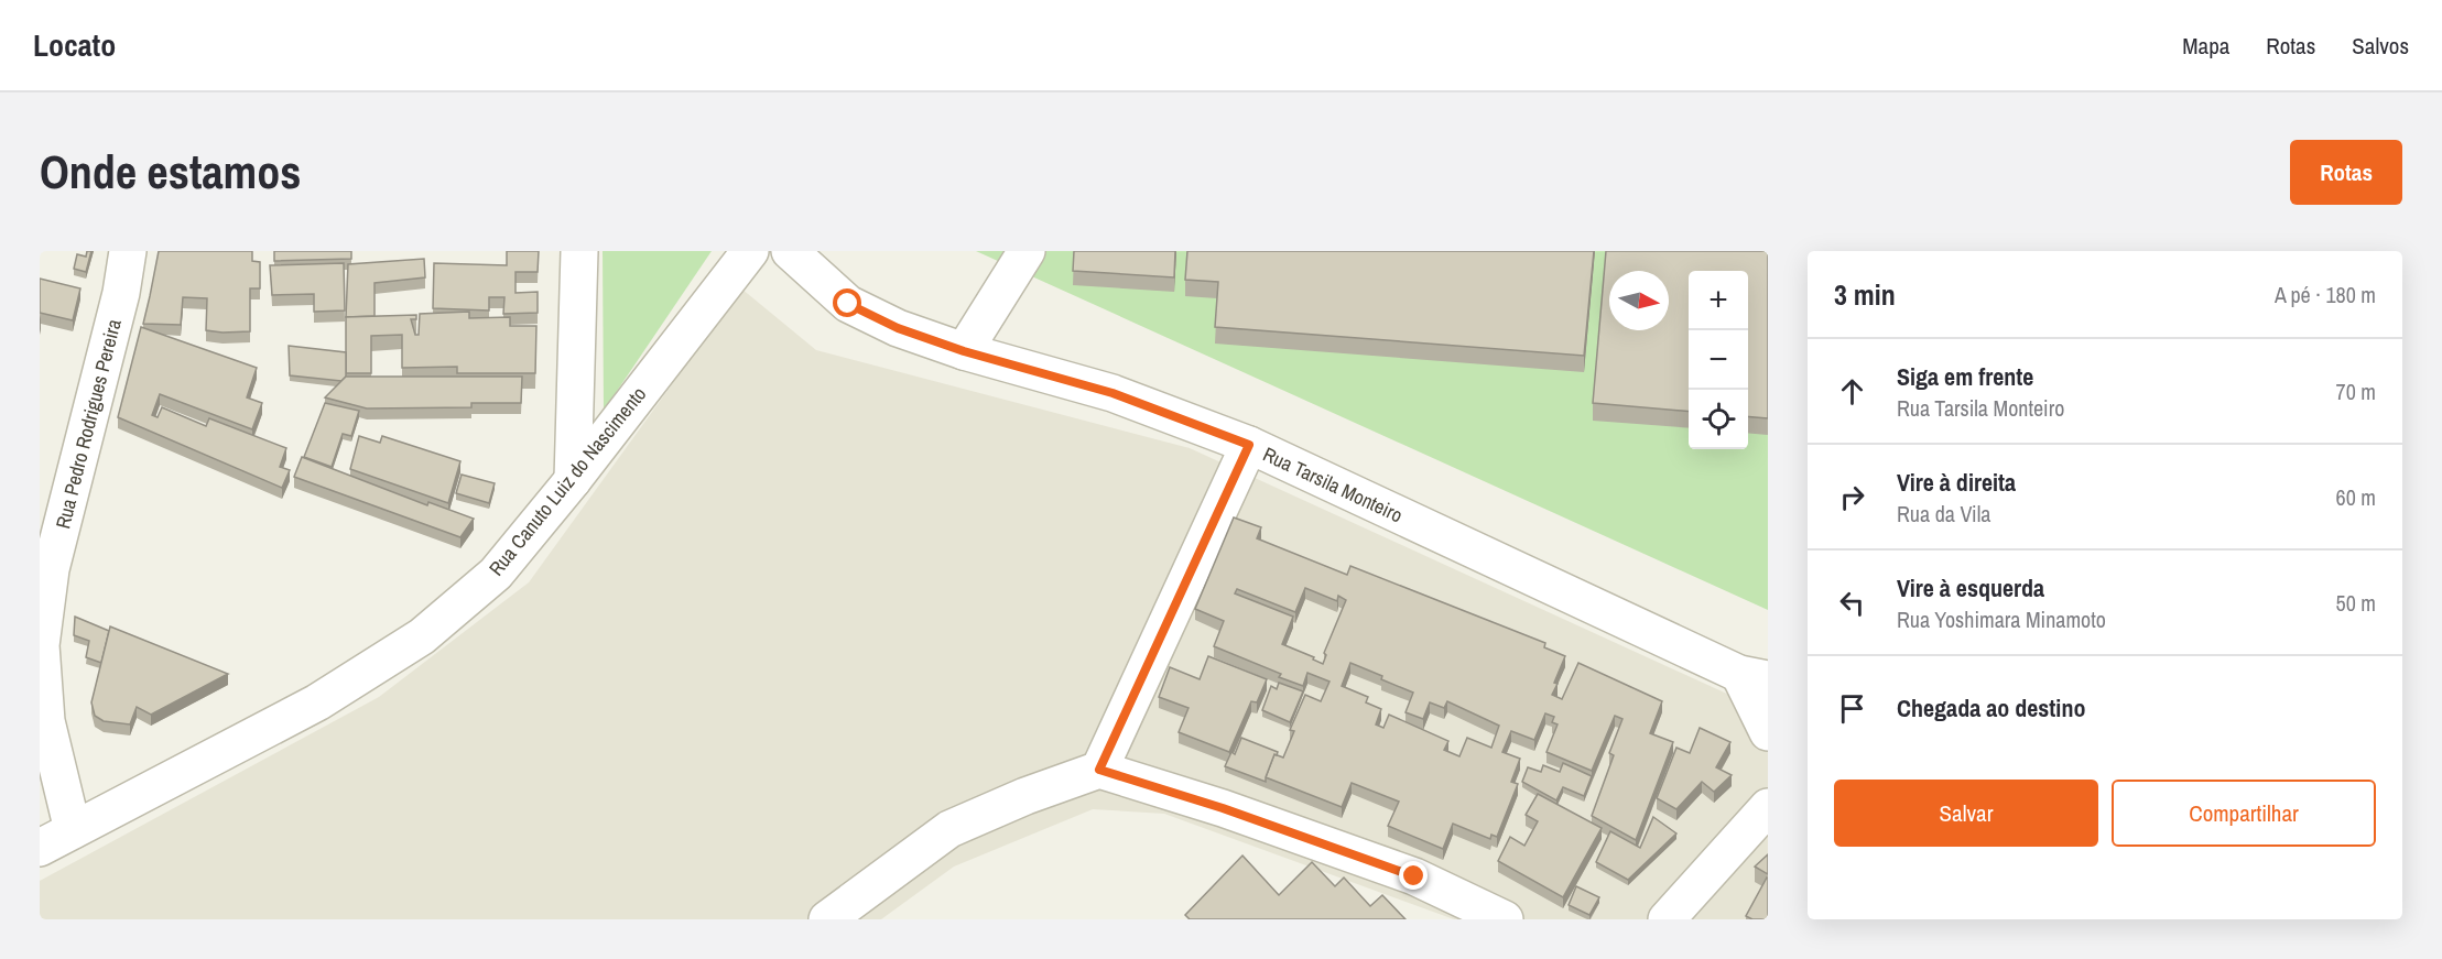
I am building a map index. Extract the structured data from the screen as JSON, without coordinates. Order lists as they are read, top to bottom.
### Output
{
  "streets": {
    "street": ["Rua Pedro Rodrigues Pereira", "Rua Canuto Luiz do Nascimento", "Rua Tarsila Monteiro"]
  },
  "crossings": [
    ["Rua Pedro Rodrigues Pereira", "Rua Canuto Luiz do Nascimento"]
  ],
  "north": "right",
  "page": {
    "header": "Locato",
    "nav": ["Mapa", "Rotas", "Salvos"],
    "buttons": [
      "Rotas",
      ["Salvar", "Compartilhar"]
    ],
    "title": "Onde estamos",
    "heading": ["3 min", "A pé · 180 m"],
    "map_buttons": ["+", "−"],
    "list": [
      ["Siga em frente", "Rua Tarsila Monteiro", "70 m"],
      ["Vire à direita", "Rua da Vila", "60 m"],
      ["Vire à esquerda", "Rua Yoshimara Minamoto", "50 m"],
      "Chegada ao destino"
    ]
  }
}
